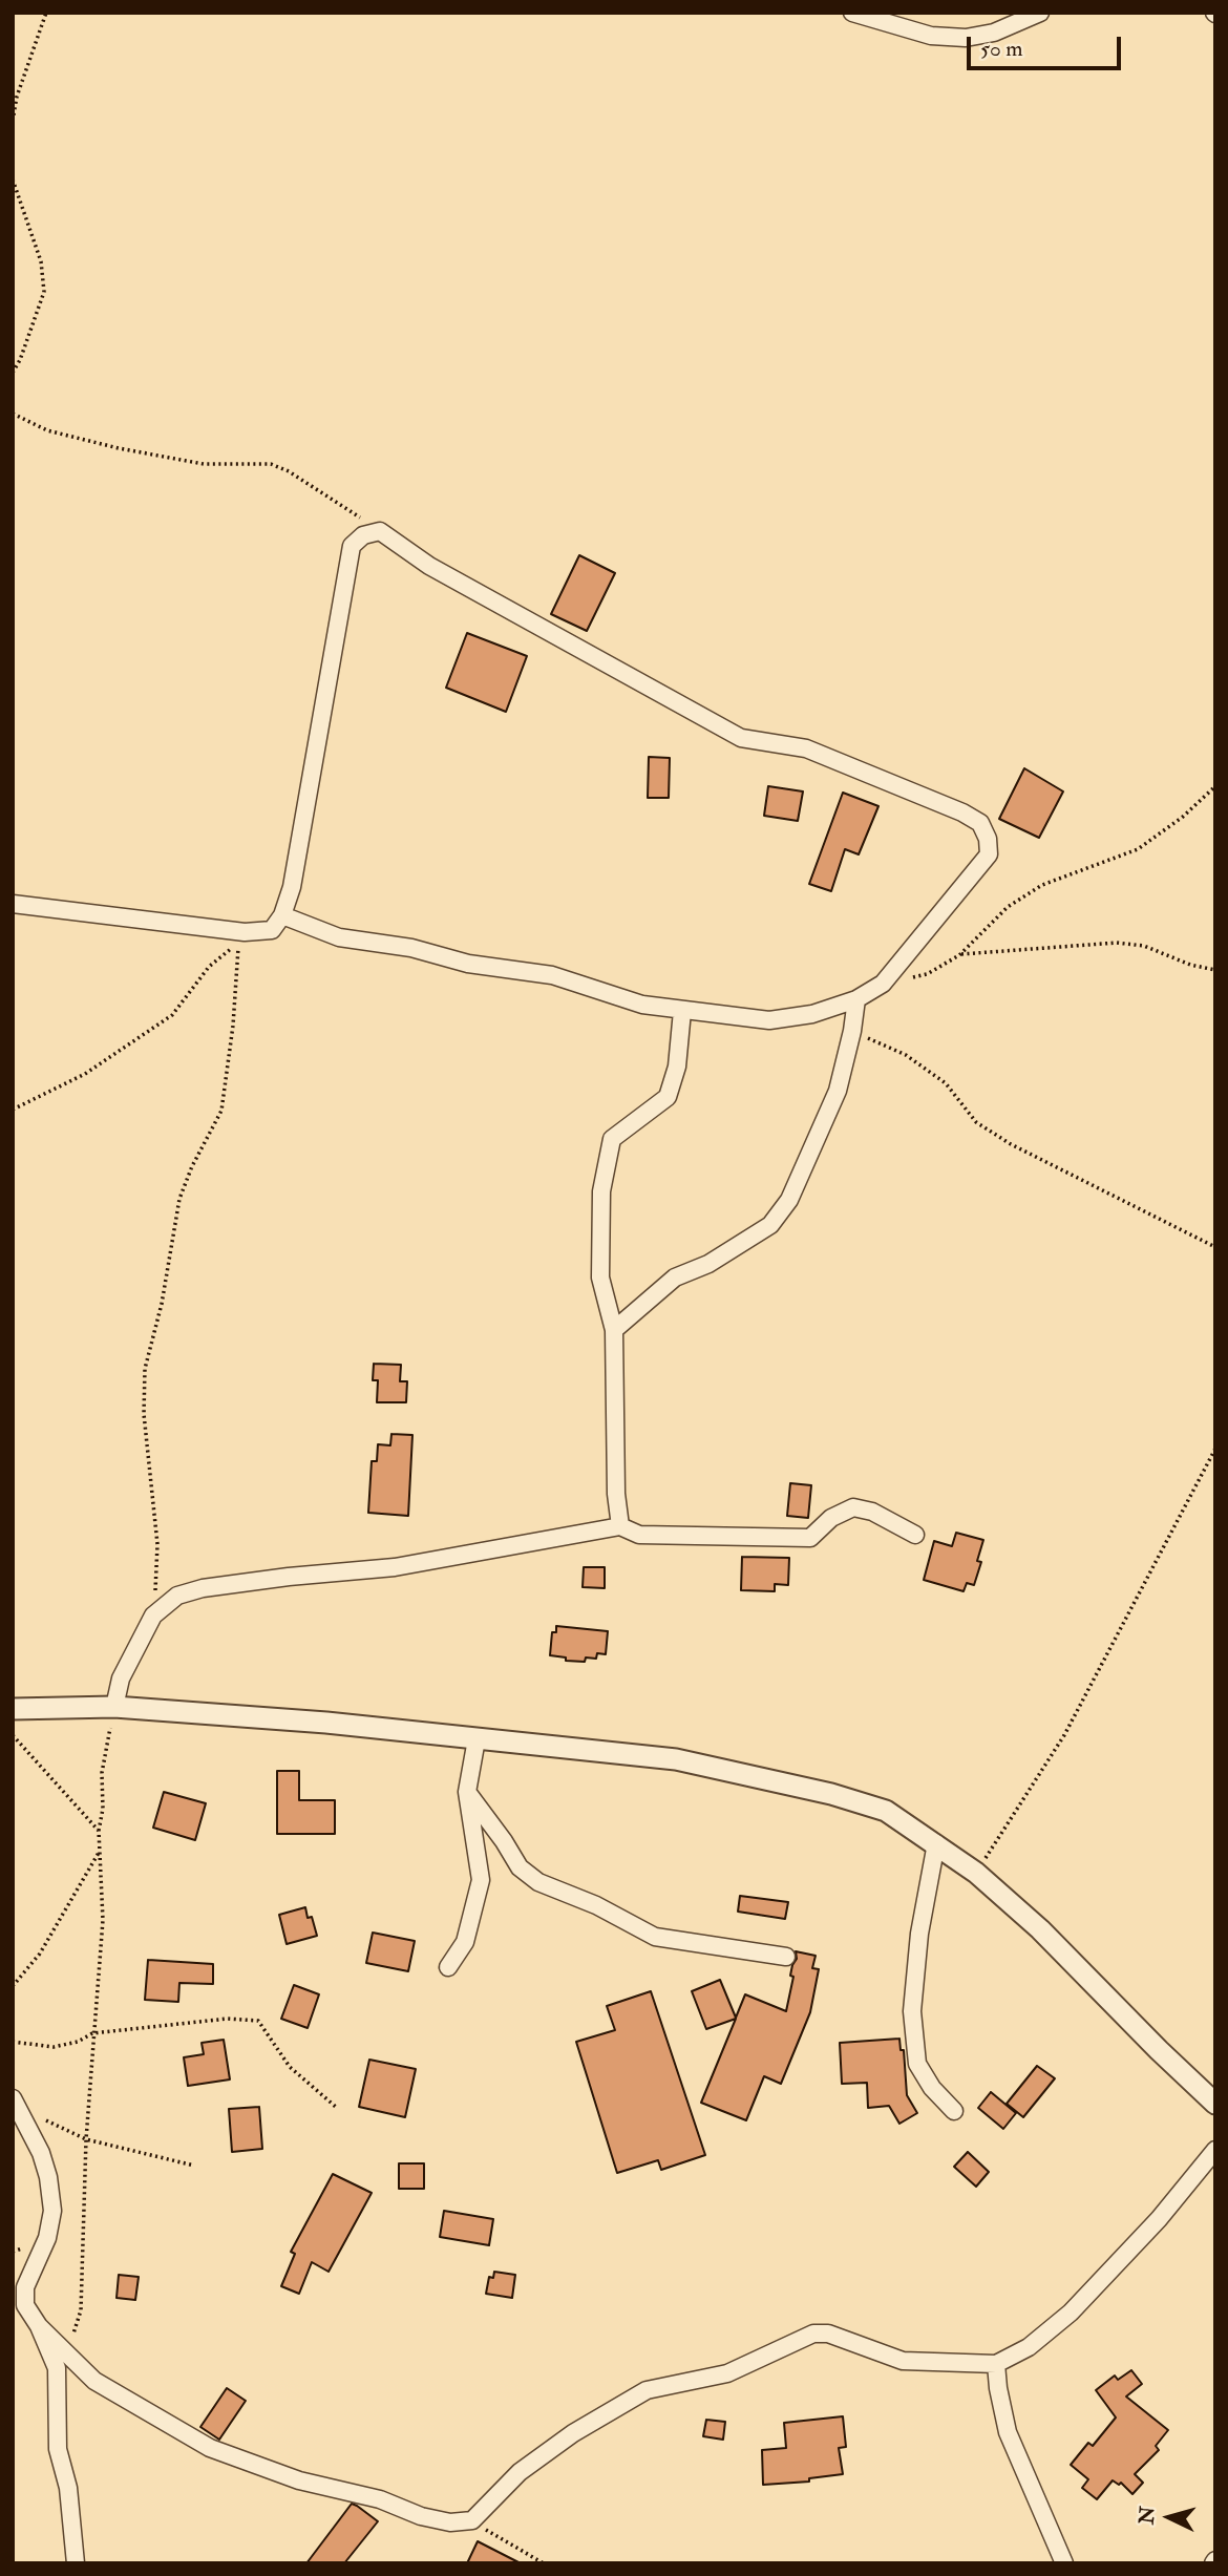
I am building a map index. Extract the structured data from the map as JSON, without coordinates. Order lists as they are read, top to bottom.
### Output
{
  "scale_bar": "50 m",
  "north": "left"
}
